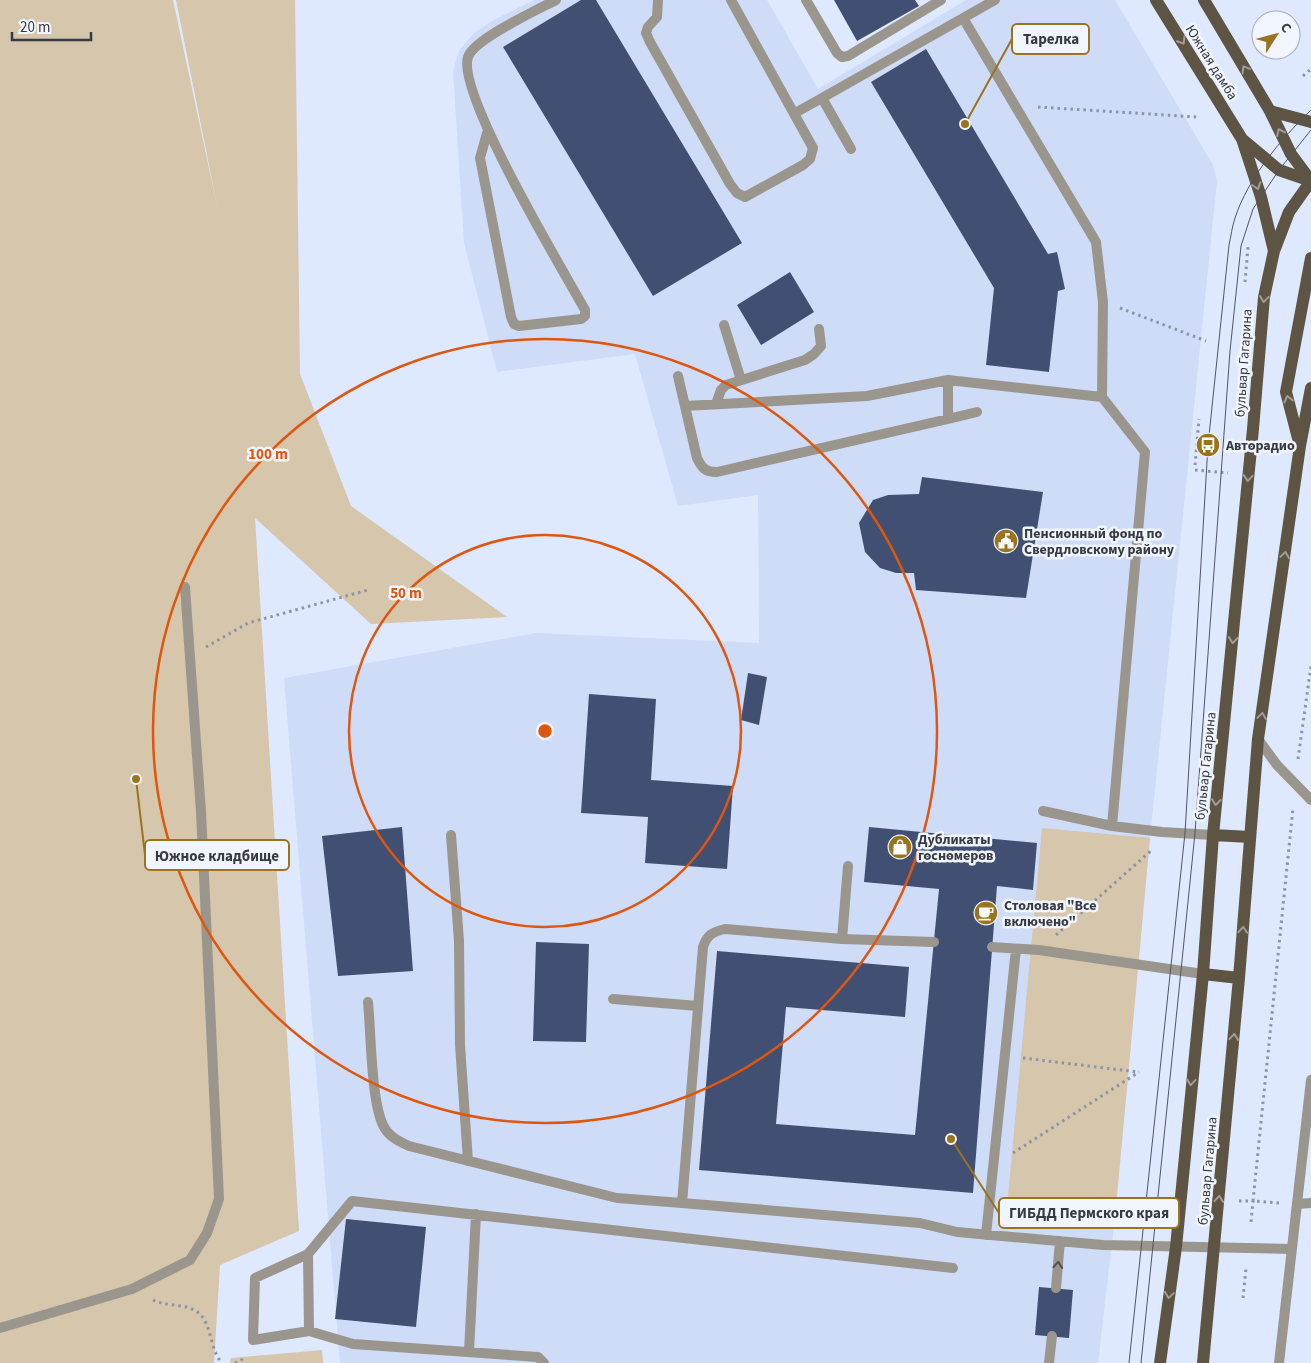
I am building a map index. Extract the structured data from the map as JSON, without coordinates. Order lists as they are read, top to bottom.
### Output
{
  "streets": {
    "main road": ["Южная дамба", "бульвар Гагарина"]
  },
  "crossings": [
    ["Южная дамба", "бульвар Гагарина"]
  ],
  "places": {
    "other": ["Тарелка", "Южное кладбище", "ГИБДД Пермского края"],
    "bus stop": ["Авторадио"],
    "public building": ["Пенсионный фонд по Свердловскому району"],
    "shop": ["Дубликаты госномеров"],
    "cafe": ["Столовая \"Все включено\""]
  },
  "scale_bar": "20 m",
  "north": "top right",
  "rings": ["100 m", "50 m"]
}
